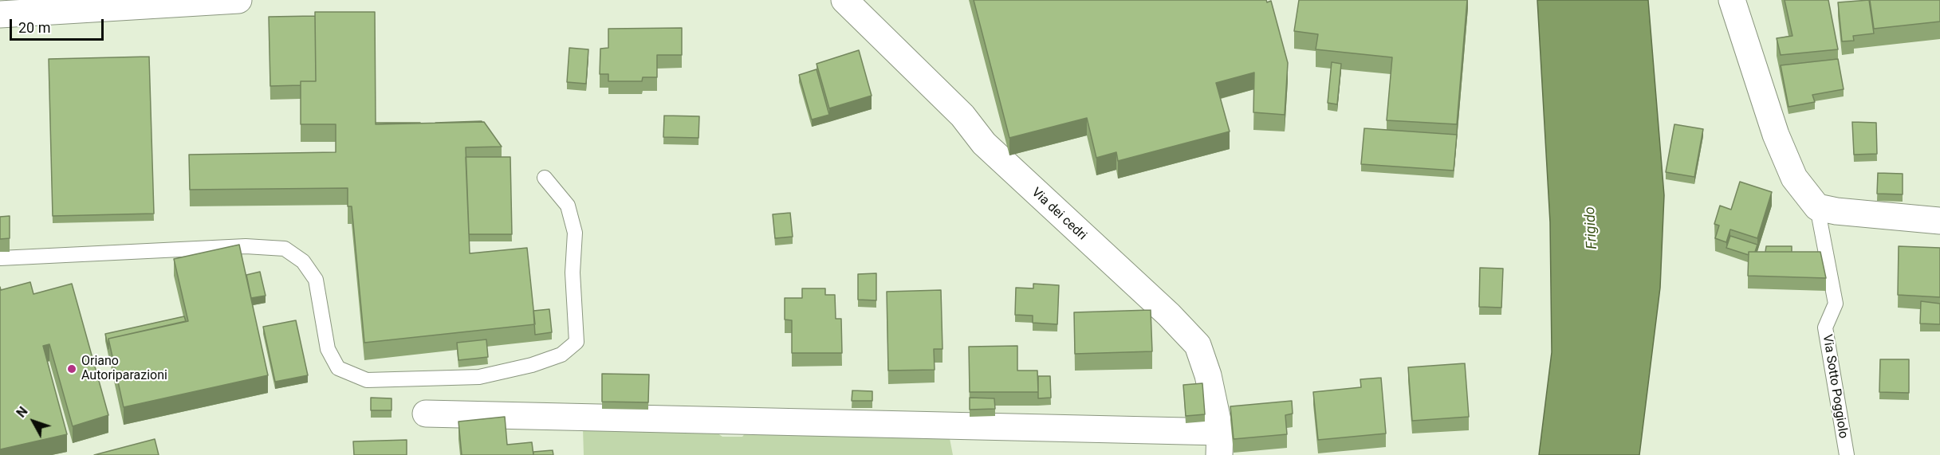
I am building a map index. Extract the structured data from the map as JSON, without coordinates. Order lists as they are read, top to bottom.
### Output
{
  "streets": {
    "street": ["Via dei cedri", "Via Sotto Poggiolo"]
  },
  "water": ["Frigido"],
  "places": ["Oriano Autoriparazioni"],
  "scale_bar": "20 m",
  "north": "top left"
}
